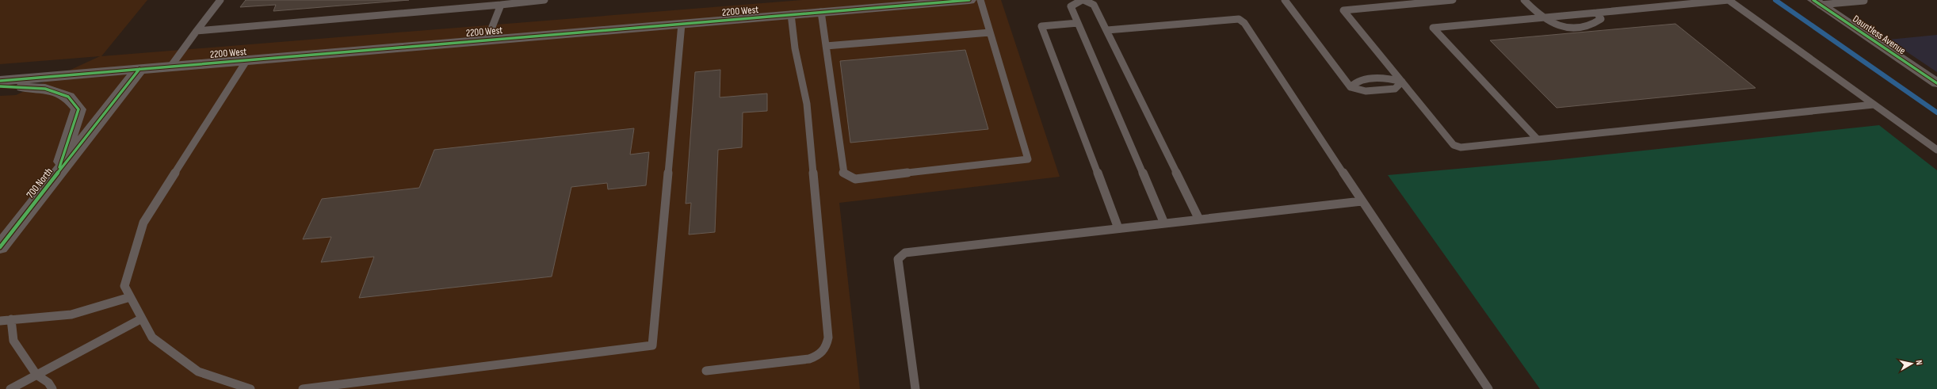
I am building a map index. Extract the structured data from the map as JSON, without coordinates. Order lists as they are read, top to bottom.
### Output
{
  "streets": {
    "street": ["2200 West", "Dauntless Avenue", "700 North"]
  },
  "crossings": [
    ["2200 West", "700 North"]
  ],
  "north": "right"
}
